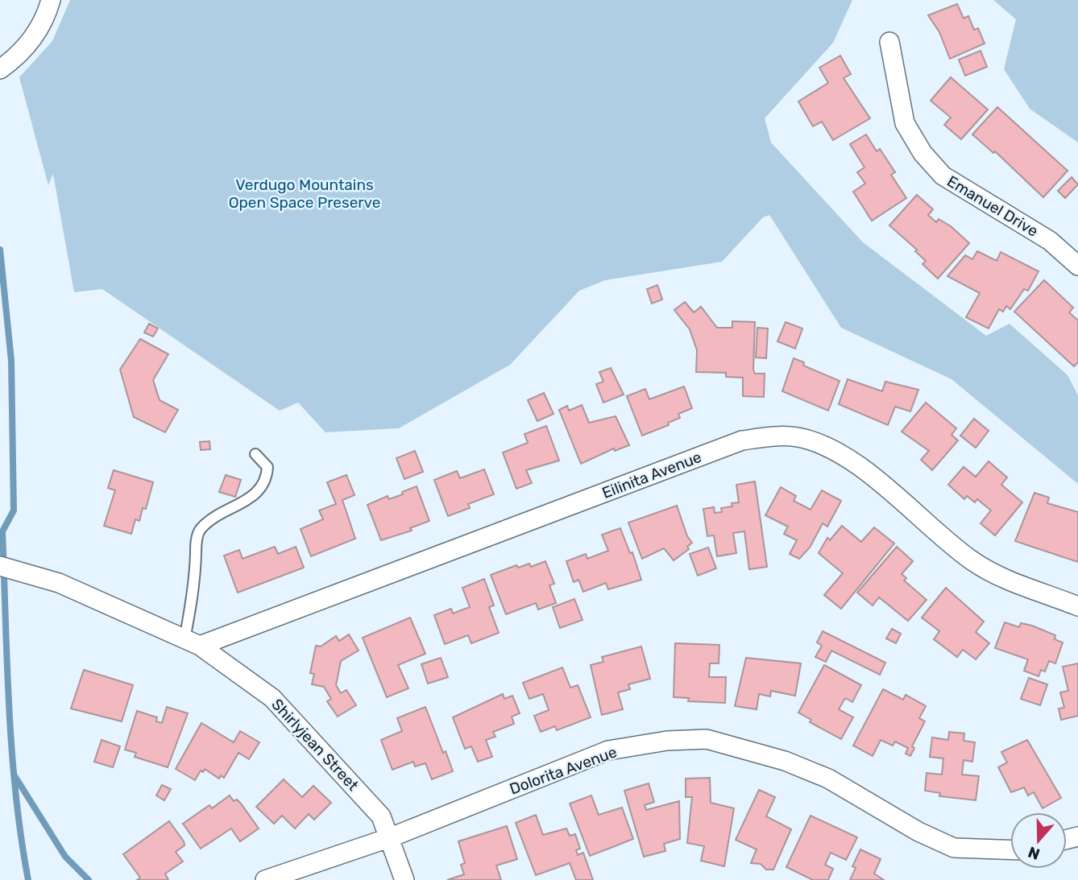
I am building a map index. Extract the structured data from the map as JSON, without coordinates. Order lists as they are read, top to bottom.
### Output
{
  "streets": {
    "street": [
      "Emanuel Drive",
      "Eilinita Avenue",
      "Shirlyjean Street",
      "Dolorita Avenue"
    ]
  },
  "crossings": [
    ["Eilinita Avenue", "Shirlyjean Street"],
    ["Shirlyjean Street", "Dolorita Avenue"]
  ],
  "parks": ["Verdugo Mountains Open Space Preserve"],
  "north": "bottom"
}
